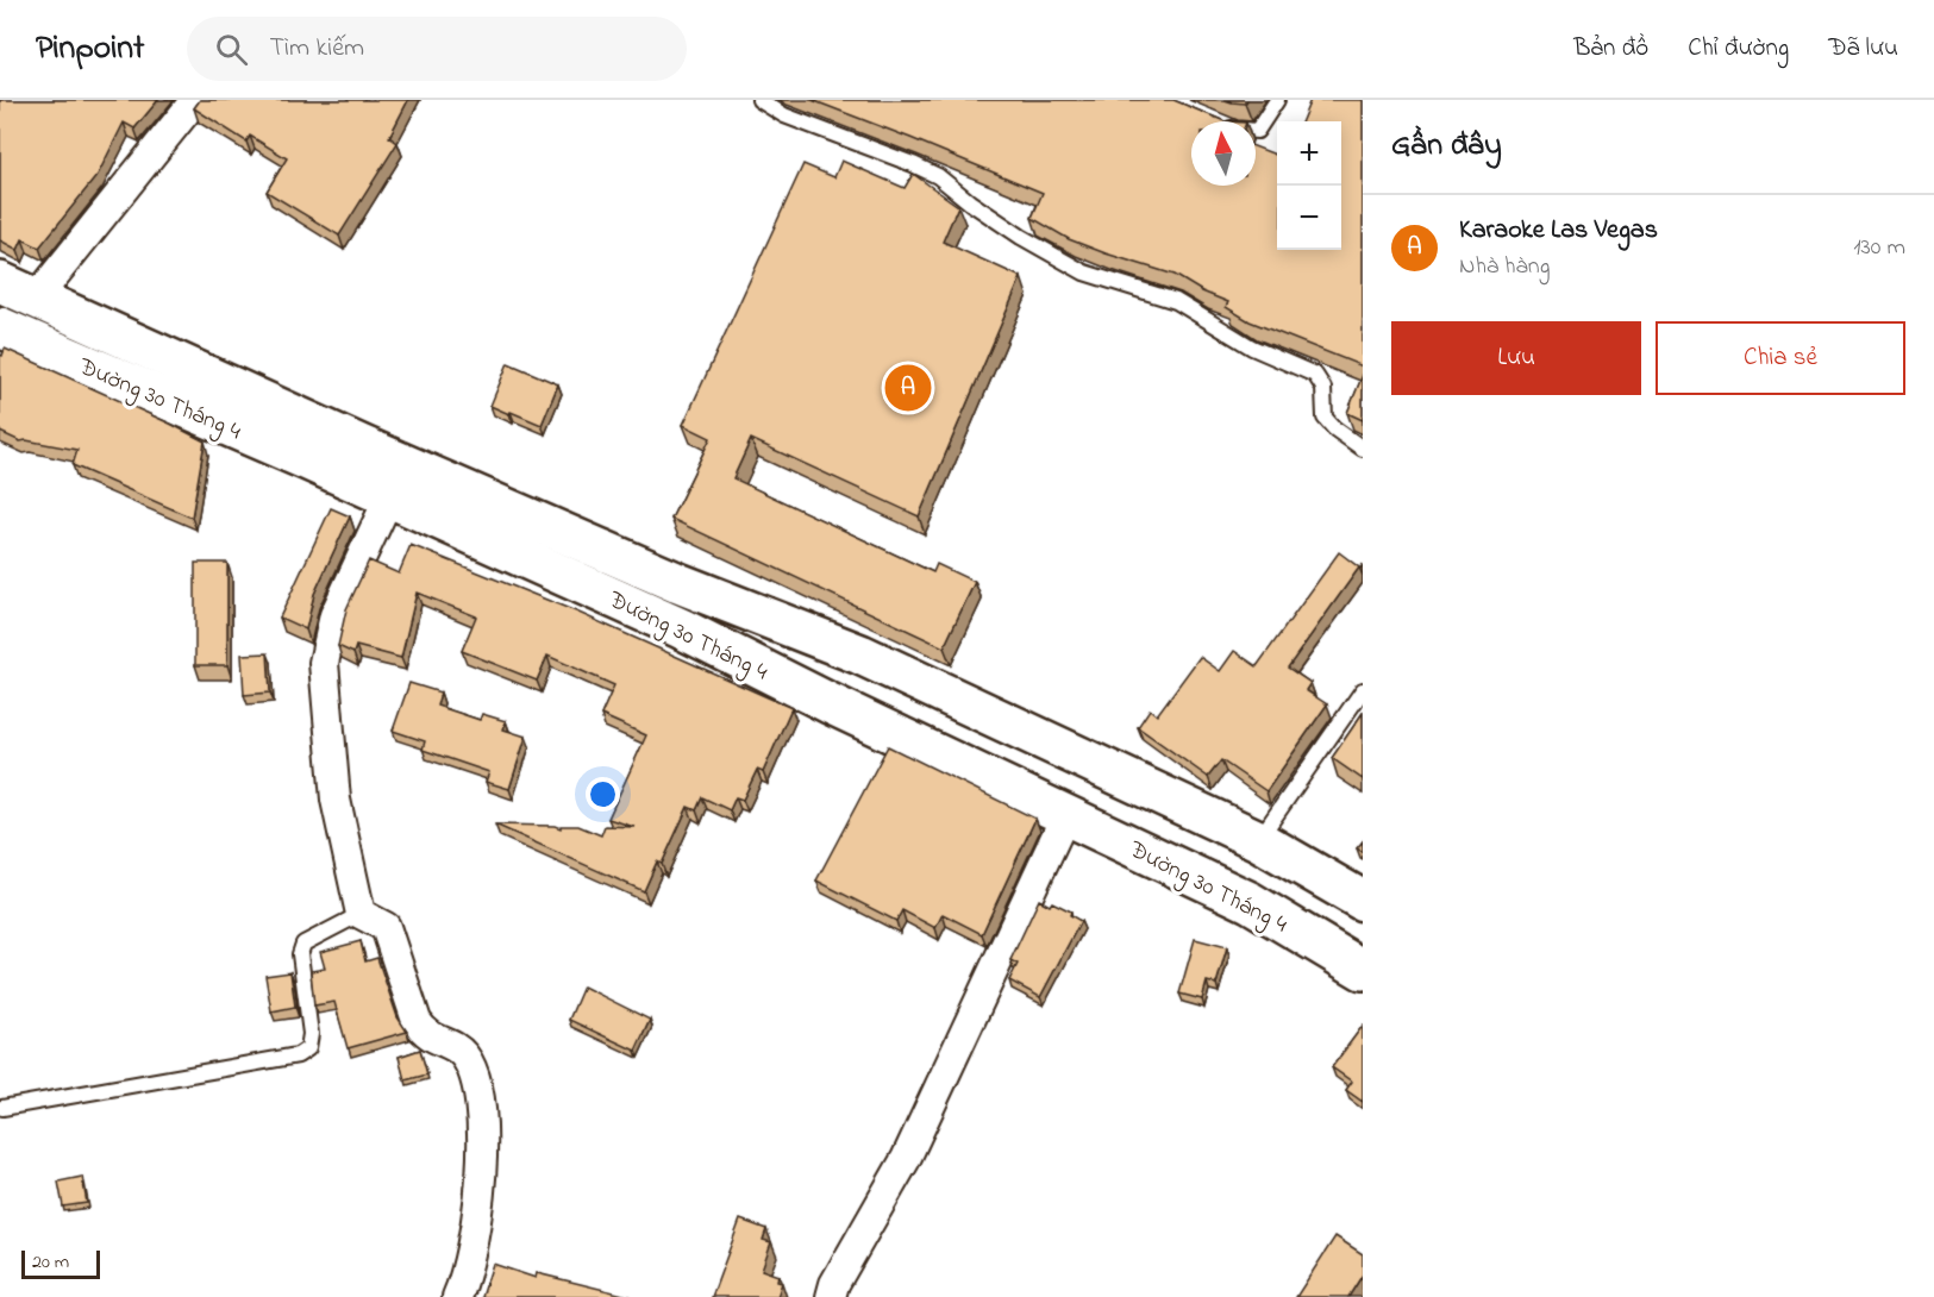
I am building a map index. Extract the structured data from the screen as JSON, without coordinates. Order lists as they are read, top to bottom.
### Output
{
  "streets": {
    "main road": ["Đường 30 Tháng 4"]
  },
  "scale_bar": "20 m",
  "north": "top",
  "page": {
    "header": "Pinpoint",
    "search": "Tìm kiếm",
    "nav": ["Bản đồ", "Chỉ đường", "Đã lưu"],
    "heading": "Gần đây",
    "map_buttons": ["+", "−"],
    "list": [
      {
        "mark": "A",
        "name": "Karaoke Las Vegas",
        "note": "Nhà hàng",
        "value": "130 m"
      }
    ],
    "buttons": ["Lưu", "Chia sẻ"],
    "pins": "A",
    "scale": "20 m"
  }
}
